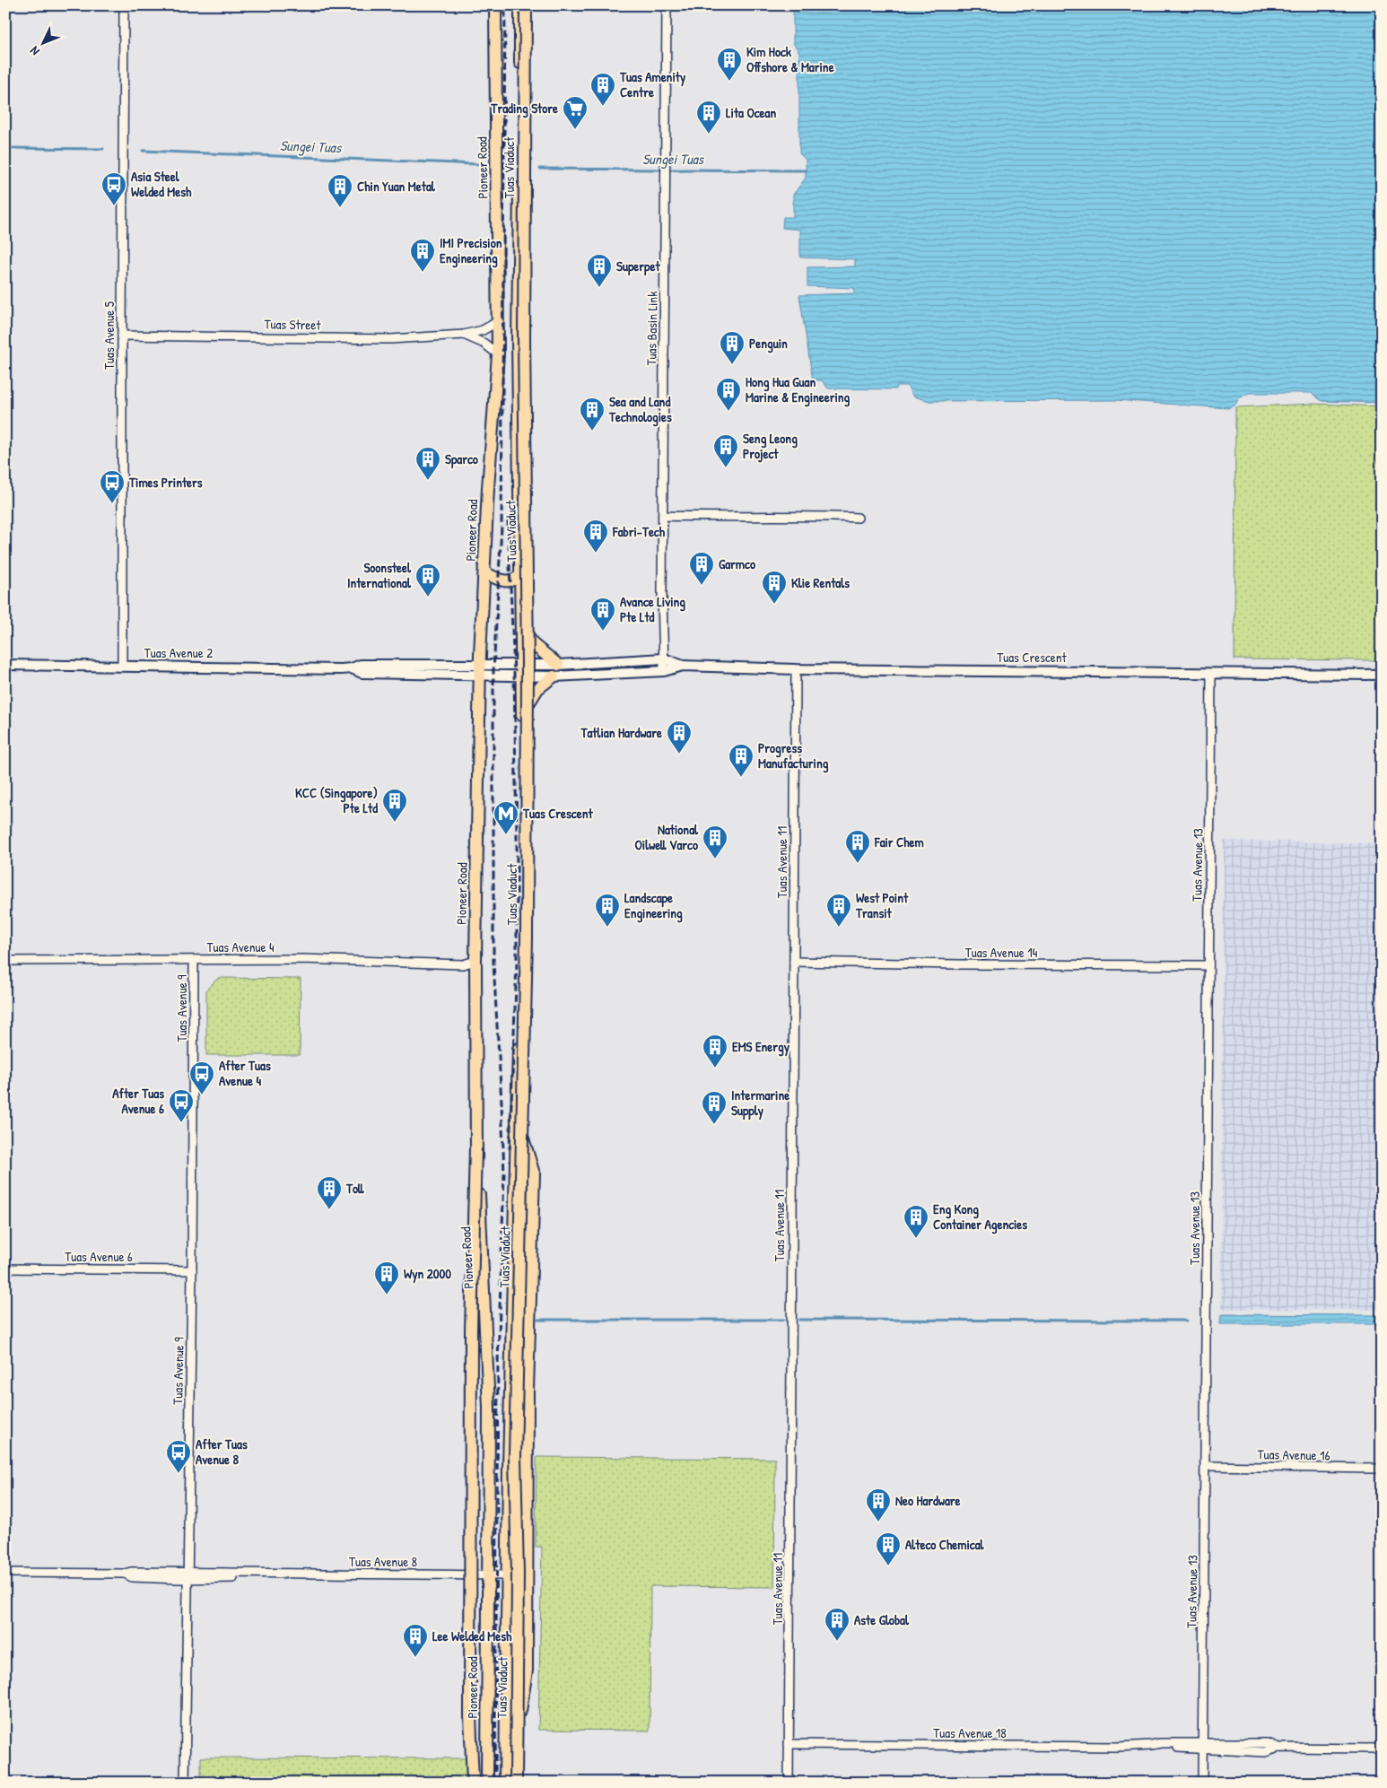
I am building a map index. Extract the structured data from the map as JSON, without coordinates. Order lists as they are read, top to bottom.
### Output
{
  "streets": {
    "main road": ["Pioneer Road", "Tuas Viaduct"],
    "street": [
      "Tuas Street",
      "Tuas Basin Link",
      "Tuas Avenue 5",
      "Tuas Avenue 2",
      "Tuas Crescent",
      "Tuas Avenue 11",
      "Tuas Avenue 13",
      "Tuas Avenue 4",
      "Tuas Avenue 14",
      "Tuas Avenue 9",
      "Tuas Avenue 6",
      "Tuas Avenue 16",
      "Tuas Avenue 8",
      "Tuas Avenue 18"
    ]
  },
  "crossings": [
    ["Pioneer Road", "Tuas Street"],
    ["Pioneer Road", "Tuas Avenue 2"],
    ["Pioneer Road", "Tuas Crescent"],
    ["Pioneer Road", "Tuas Avenue 4"],
    ["Pioneer Road", "Tuas Avenue 8"],
    ["Tuas Street", "Tuas Avenue 5"],
    ["Tuas Basin Link", "Tuas Crescent"],
    ["Tuas Avenue 5", "Tuas Avenue 2"],
    ["Tuas Avenue 2", "Tuas Crescent"],
    ["Tuas Crescent", "Tuas Avenue 11"],
    ["Tuas Crescent", "Tuas Avenue 13"],
    ["Tuas Avenue 11", "Tuas Avenue 14"],
    ["Tuas Avenue 11", "Tuas Avenue 18"],
    ["Tuas Avenue 13", "Tuas Avenue 14"],
    ["Tuas Avenue 13", "Tuas Avenue 16"],
    ["Tuas Avenue 13", "Tuas Avenue 18"],
    ["Tuas Avenue 4", "Tuas Avenue 9"],
    ["Tuas Avenue 9", "Tuas Avenue 6"],
    ["Tuas Avenue 9", "Tuas Avenue 8"]
  ],
  "water": ["Sungei Tuas"],
  "places": {
    "building": [
      "Kim Hock Offshore & Marine",
      "Tuas Amenity Centre",
      "Lita Ocean",
      "Chin Yuan Metal",
      "IMI Precision Engineering",
      "Superpet",
      "Penguin",
      "Hong Hua Guan Marine & Engineering",
      "Sea and Land Technologies",
      "Seng Leong Project",
      "Sparco",
      "Fabri-Tech",
      "Garmco",
      "Soonsteel International",
      "Klie Rentals",
      "Avance Living Pte Ltd",
      "Tatlian Hardware",
      "Progress Manufacturing",
      "KCC (Singapore) Pte Ltd",
      "National Oilwell Varco",
      "Fair Chem",
      "Landscape Engineering",
      "West Point Transit",
      "EMS Energy",
      "Intermarine Supply",
      "Toll",
      "Eng Kong Container Agencies",
      "Wyn 2000",
      "Neo Hardware",
      "Alteco Chemical",
      "Aste Global",
      "Lee Welded Mesh"
    ],
    "supermarket": ["Trading Store"],
    "bus stop": [
      "Asia Steel Welded Mesh",
      "Times Printers",
      "After Tuas Avenue 4",
      "After Tuas Avenue 6",
      "After Tuas Avenue 8"
    ],
    "metro station": ["Tuas Crescent"]
  },
  "north": "bottom left"
}
